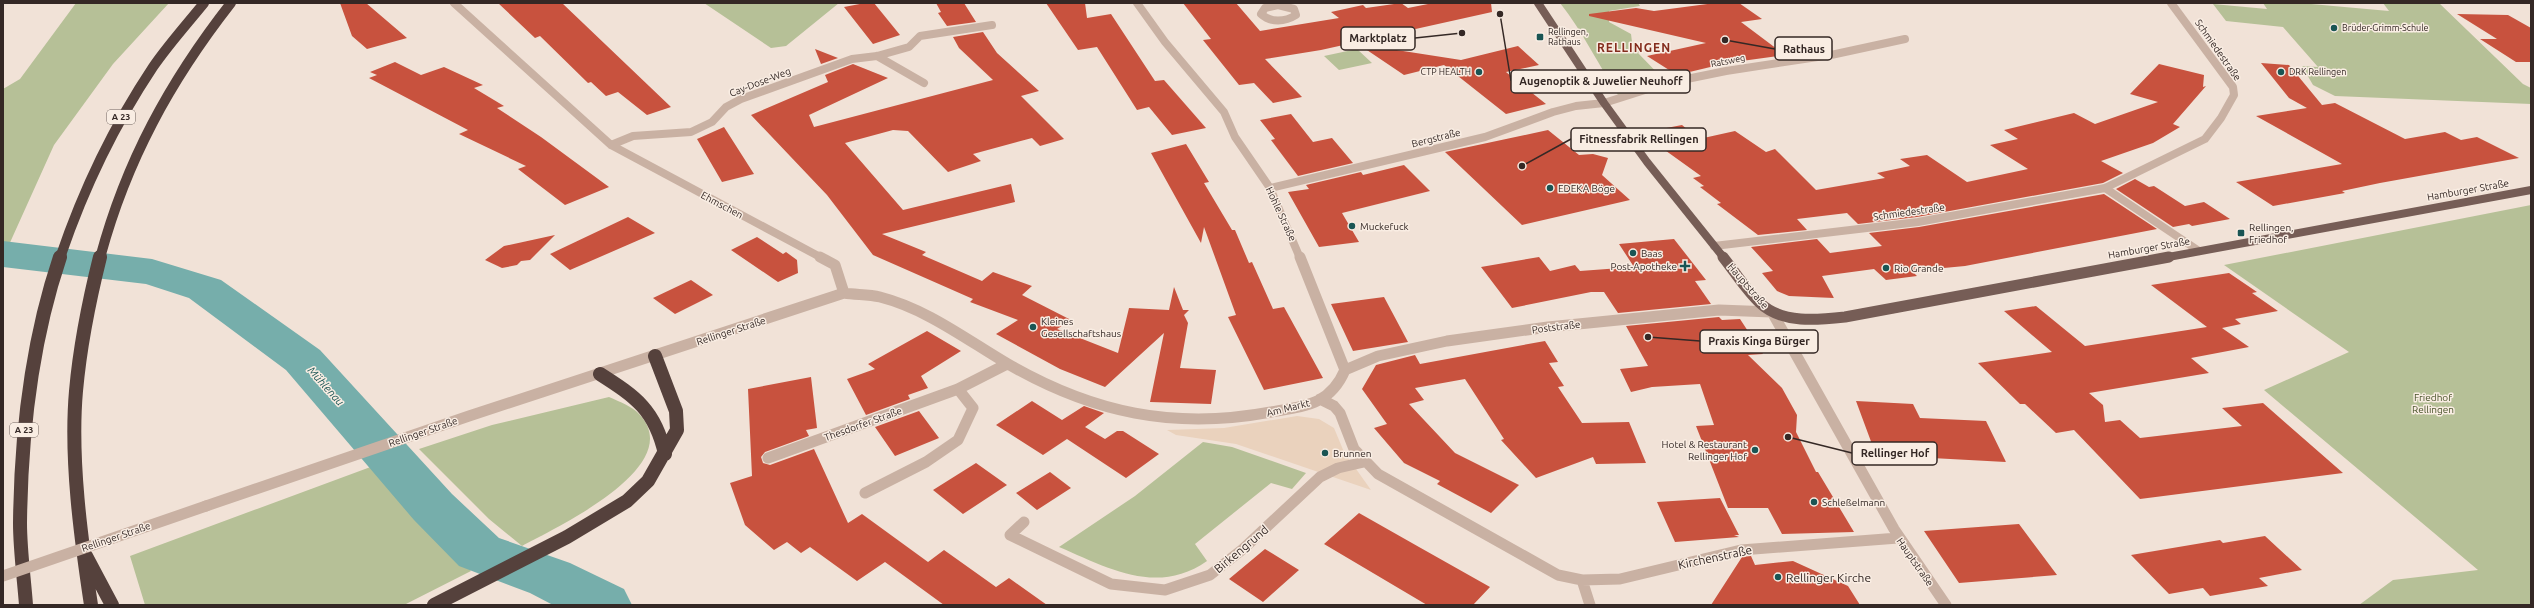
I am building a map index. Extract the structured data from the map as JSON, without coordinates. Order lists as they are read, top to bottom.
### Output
{
  "streets": {
    "highway": ["A 23"],
    "main road": ["Hamburger Straße", "Hauptstraße"],
    "street": [
      "Schmiedestraße",
      "Ratsweg",
      "Cay-Dose-Weg",
      "Bergstraße",
      "Ehmschen",
      "Hohle Straße",
      "Poststraße",
      "Rellinger Straße",
      "Am Markt",
      "Thesdorfer Straße",
      "Birkengrund",
      "Kirchenstraße"
    ]
  },
  "crossings": [
    ["Schmiedestraße", "Hauptstraße"],
    ["Ratsweg", "Bergstraße"],
    ["Ratsweg", "Hauptstraße"],
    ["Cay-Dose-Weg", "Ehmschen"],
    ["Bergstraße", "Hohle Straße"],
    ["Bergstraße", "Hauptstraße"],
    ["Hamburger Straße", "Hauptstraße"],
    ["Hamburger Straße", "Poststraße"],
    ["Ehmschen", "Rellinger Straße"],
    ["Hohle Straße", "Poststraße"],
    ["Hauptstraße", "Poststraße"],
    ["Hauptstraße", "Kirchenstraße"],
    ["Am Markt", "Thesdorfer Straße"],
    ["Am Markt", "Birkengrund"],
    ["Am Markt", "Kirchenstraße"]
  ],
  "districts": ["RELLINGEN"],
  "water": ["Mühlenau"],
  "parks": ["Friedhof Rellingen"],
  "places": {
    "other": [
      "Augenoptik & Juwelier Neuhoff",
      "Brüder-Grimm-Schule",
      "Marktplatz",
      "Rathaus",
      "CTP HEALTH",
      "DRK Rellingen",
      "Fitnessfabrik Rellingen",
      "EDEKA Böge",
      "Muckefuck",
      "Baas",
      "Rio Grande",
      "Kleines Gesellschaftshaus",
      "Praxis Kinga Bürger",
      "Rellinger Hof",
      "Hotel & Restaurant Rellinger Hof",
      "Brunnen",
      "Schleßelmann",
      "Rellinger Kirche"
    ],
    "transit": ["Rellingen, Rathaus", "Rellingen, Friedhof"],
    "health": ["Post-Apotheke"]
  }
}
